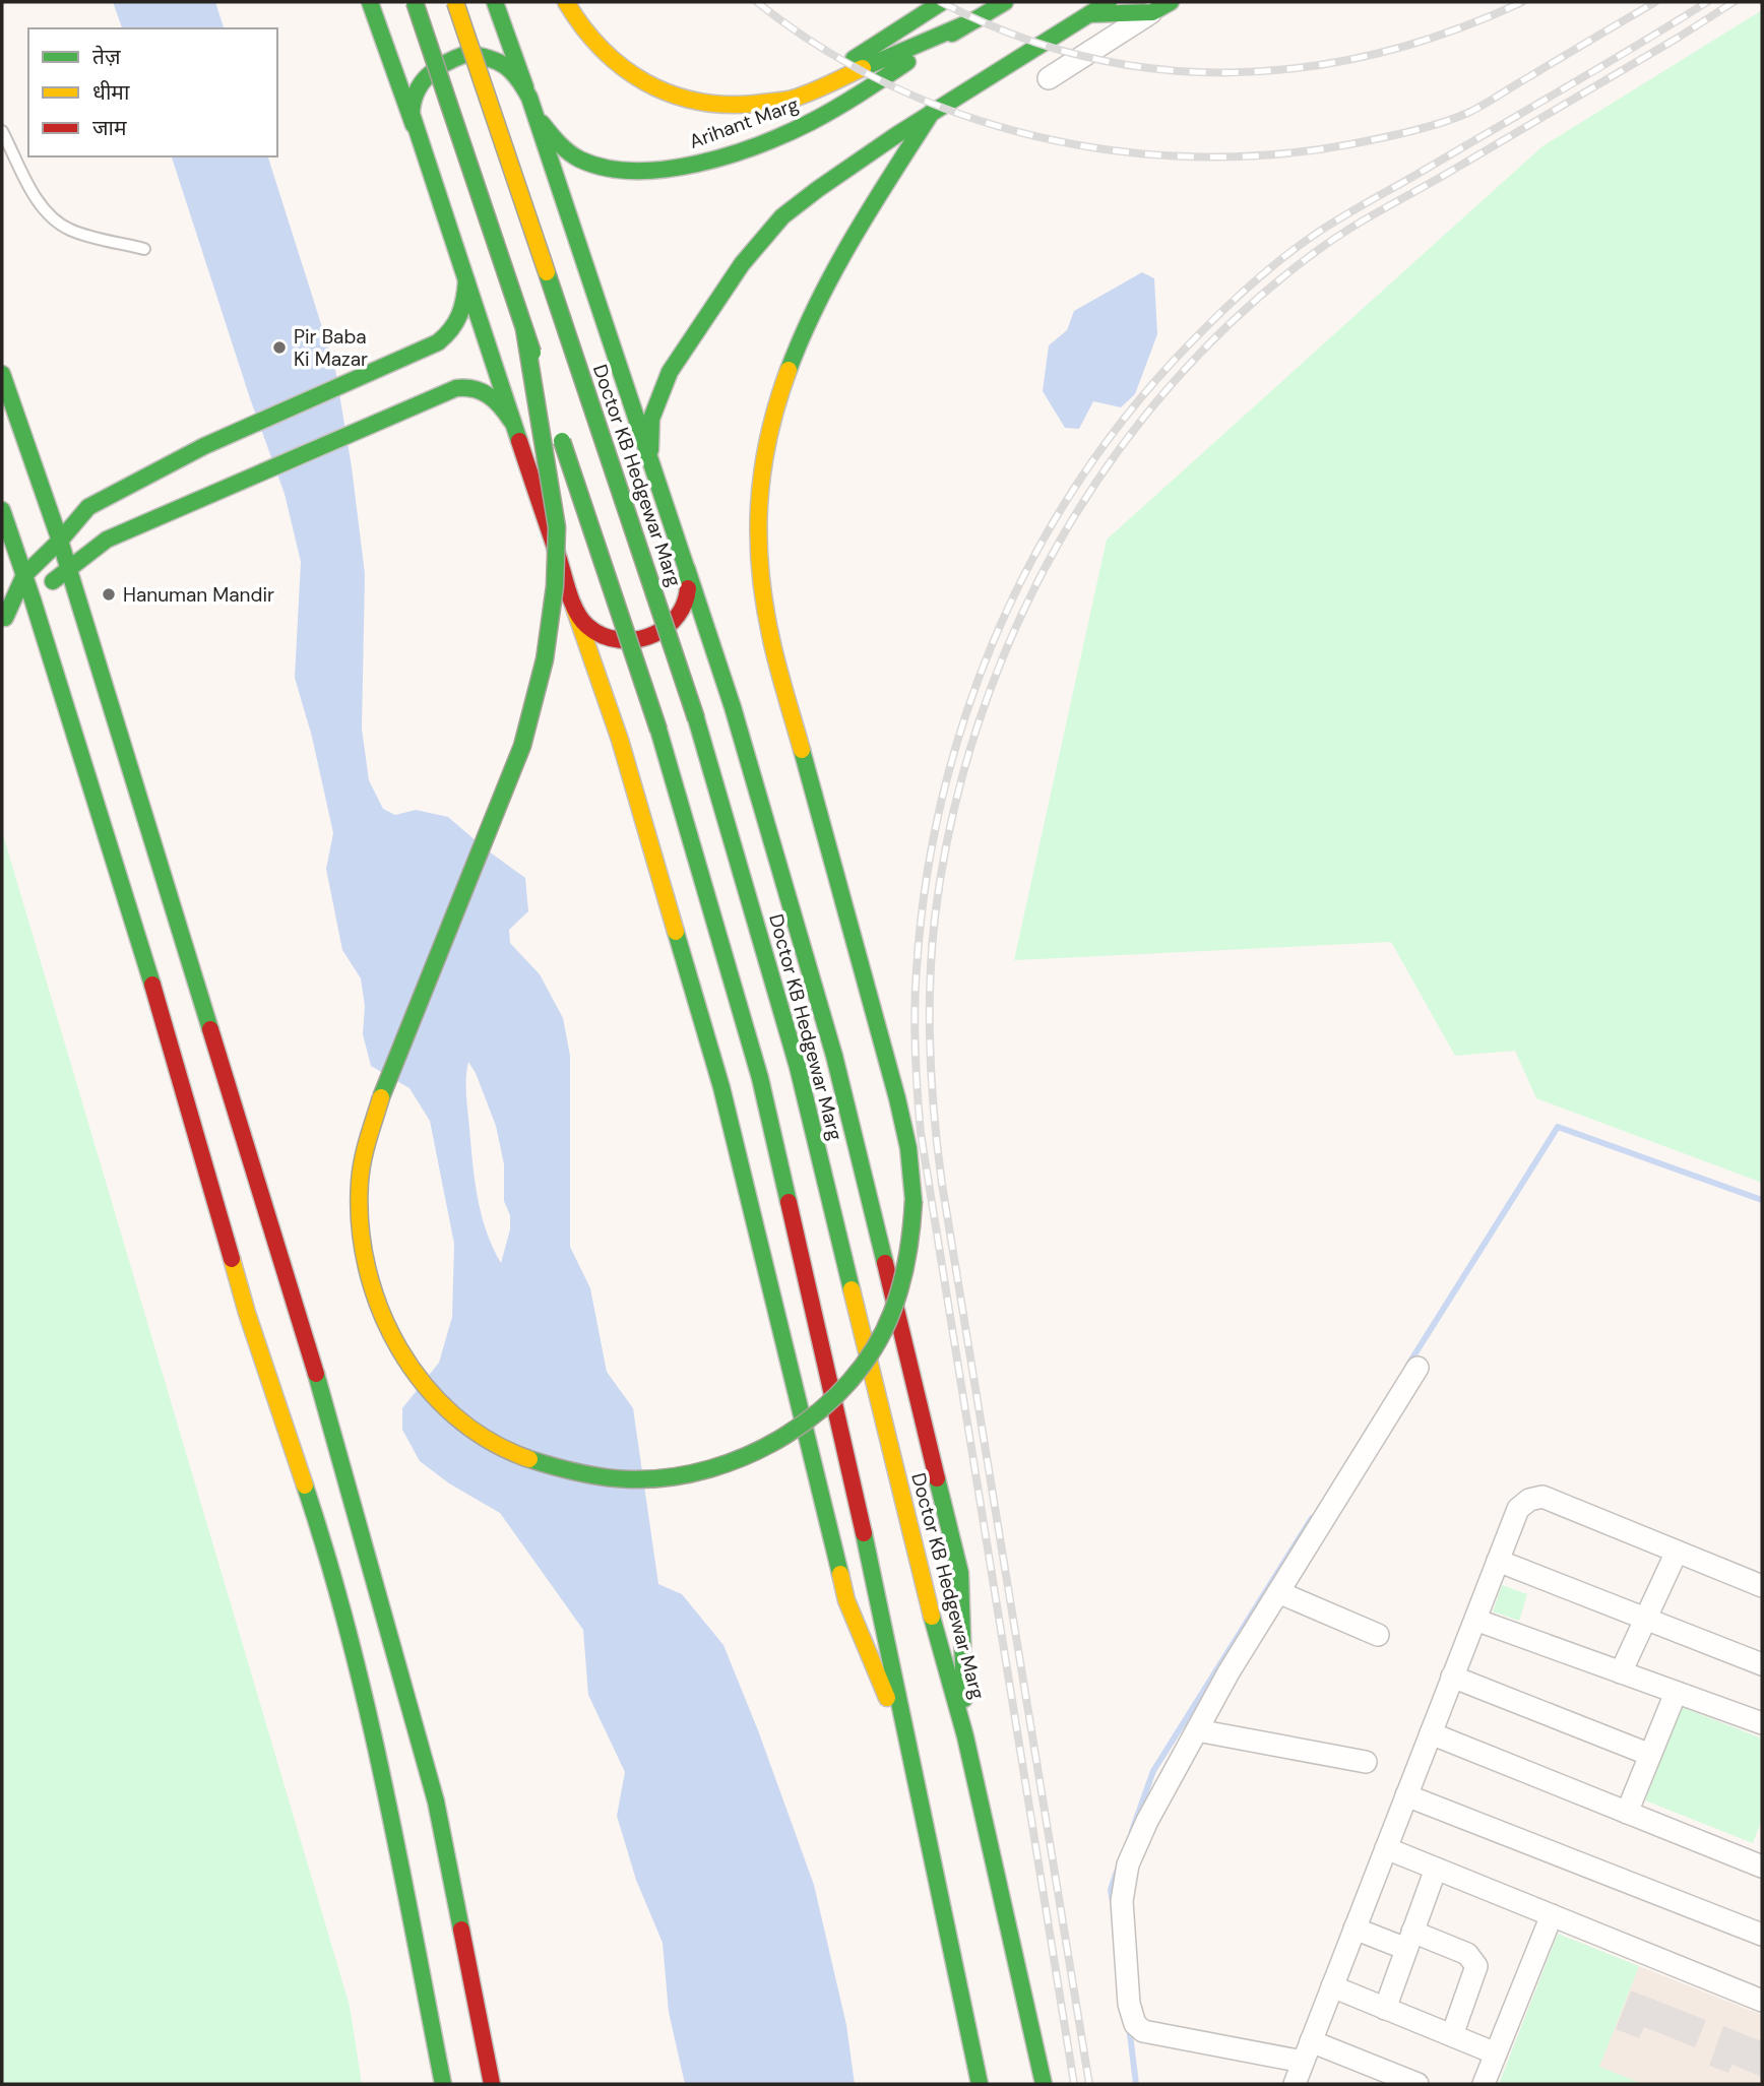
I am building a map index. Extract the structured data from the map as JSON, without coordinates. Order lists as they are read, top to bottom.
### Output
{
  "streets": {
    "main road": ["Arihant Marg", "Doctor KB Hedgewar Marg"]
  },
  "places": ["Pir Baba Ki Mazar", "Hanuman Mandir"],
  "legend": ["तेज़", "धीमा", "जाम"]
}
